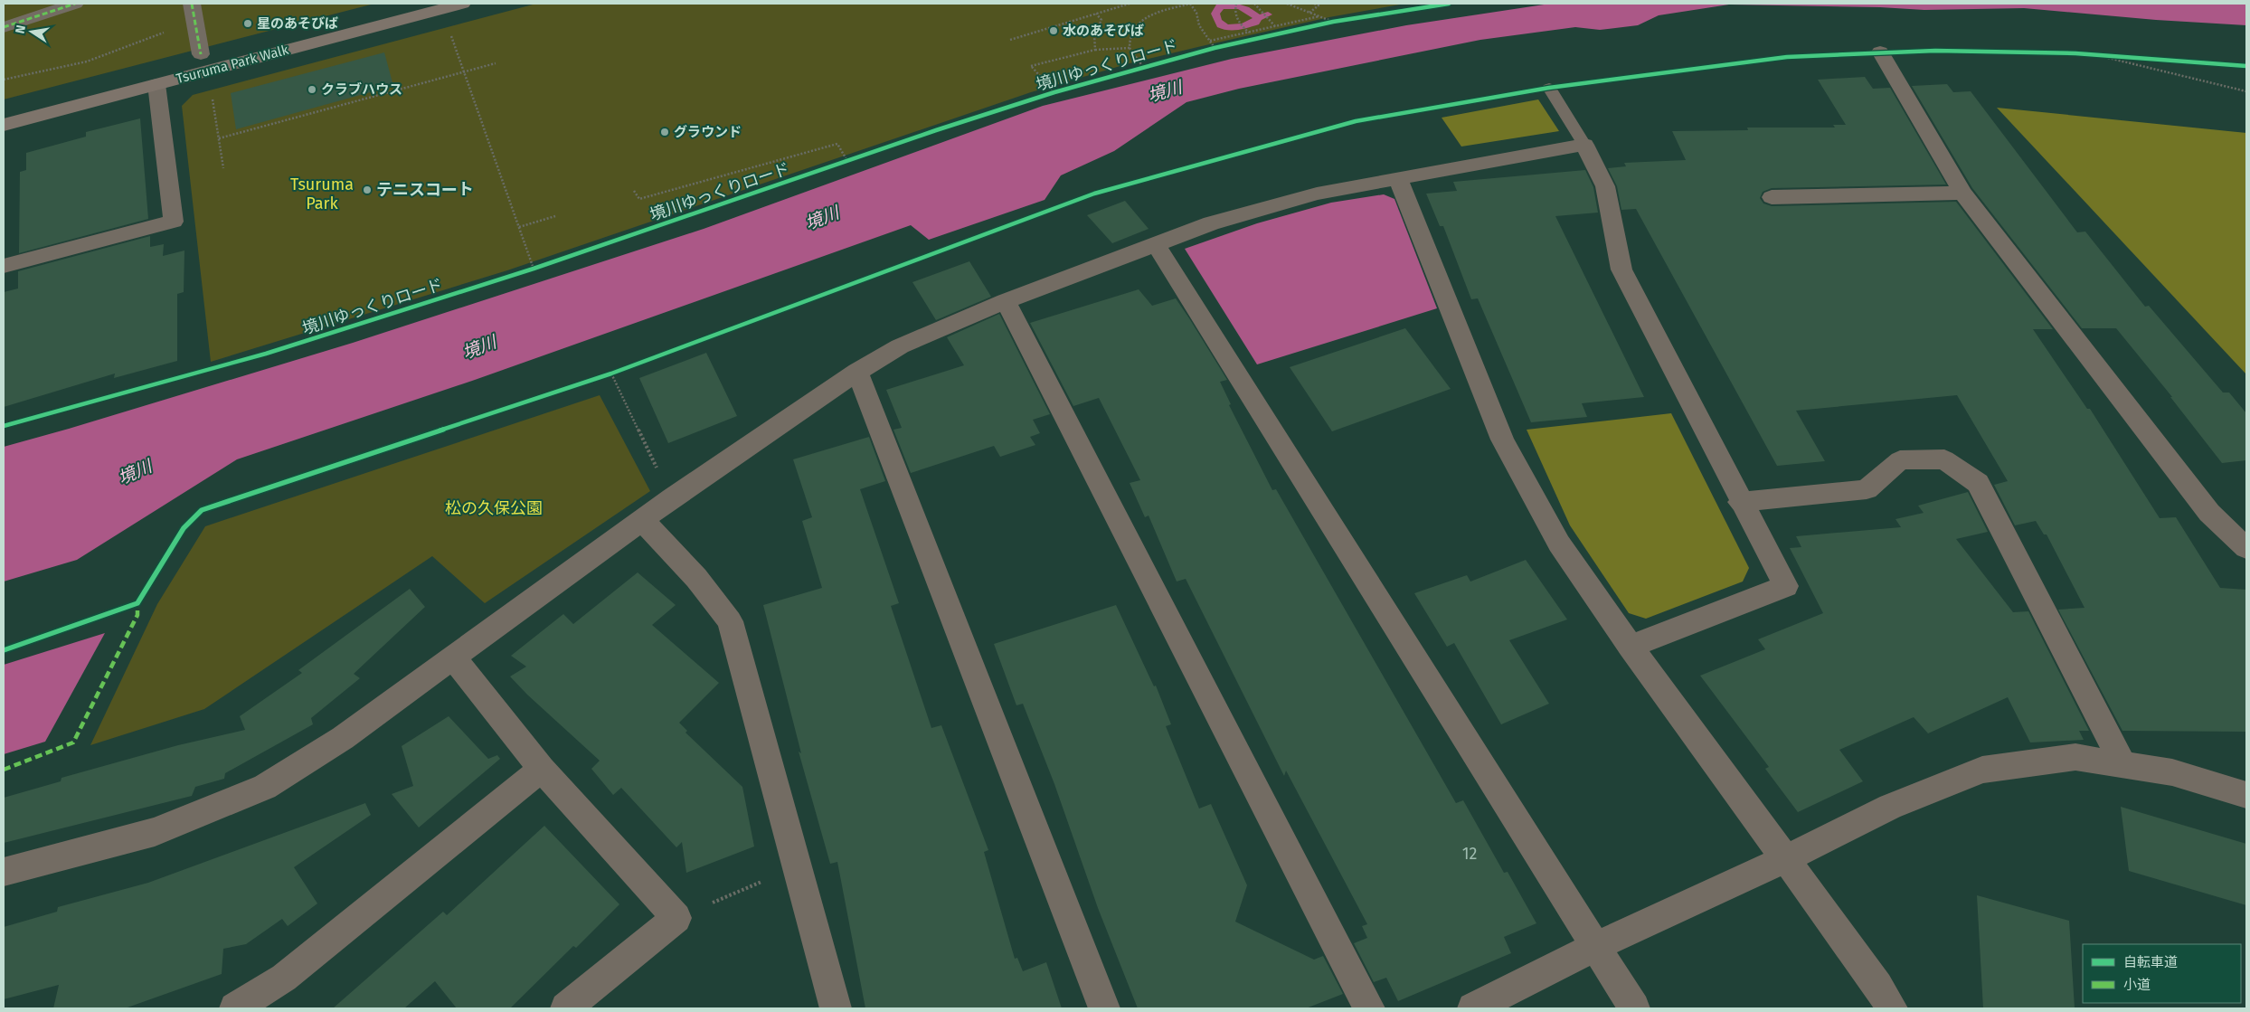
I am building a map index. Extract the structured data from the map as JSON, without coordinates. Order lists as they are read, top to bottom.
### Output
{
  "streets": {
    "street": ["Tsuruma Park Walk"],
    "cycle path": ["境川ゆっくりロード"]
  },
  "water": ["境川"],
  "parks": ["Tsuruma Park", "松の久保公園"],
  "places": [
    "星のあそびば",
    "水のあそびば",
    "クラブハウス",
    "グラウンド",
    "テニスコート"
  ],
  "house_numbers": ["12"],
  "legend": ["自転車道", "小道"],
  "north": "left"
}
